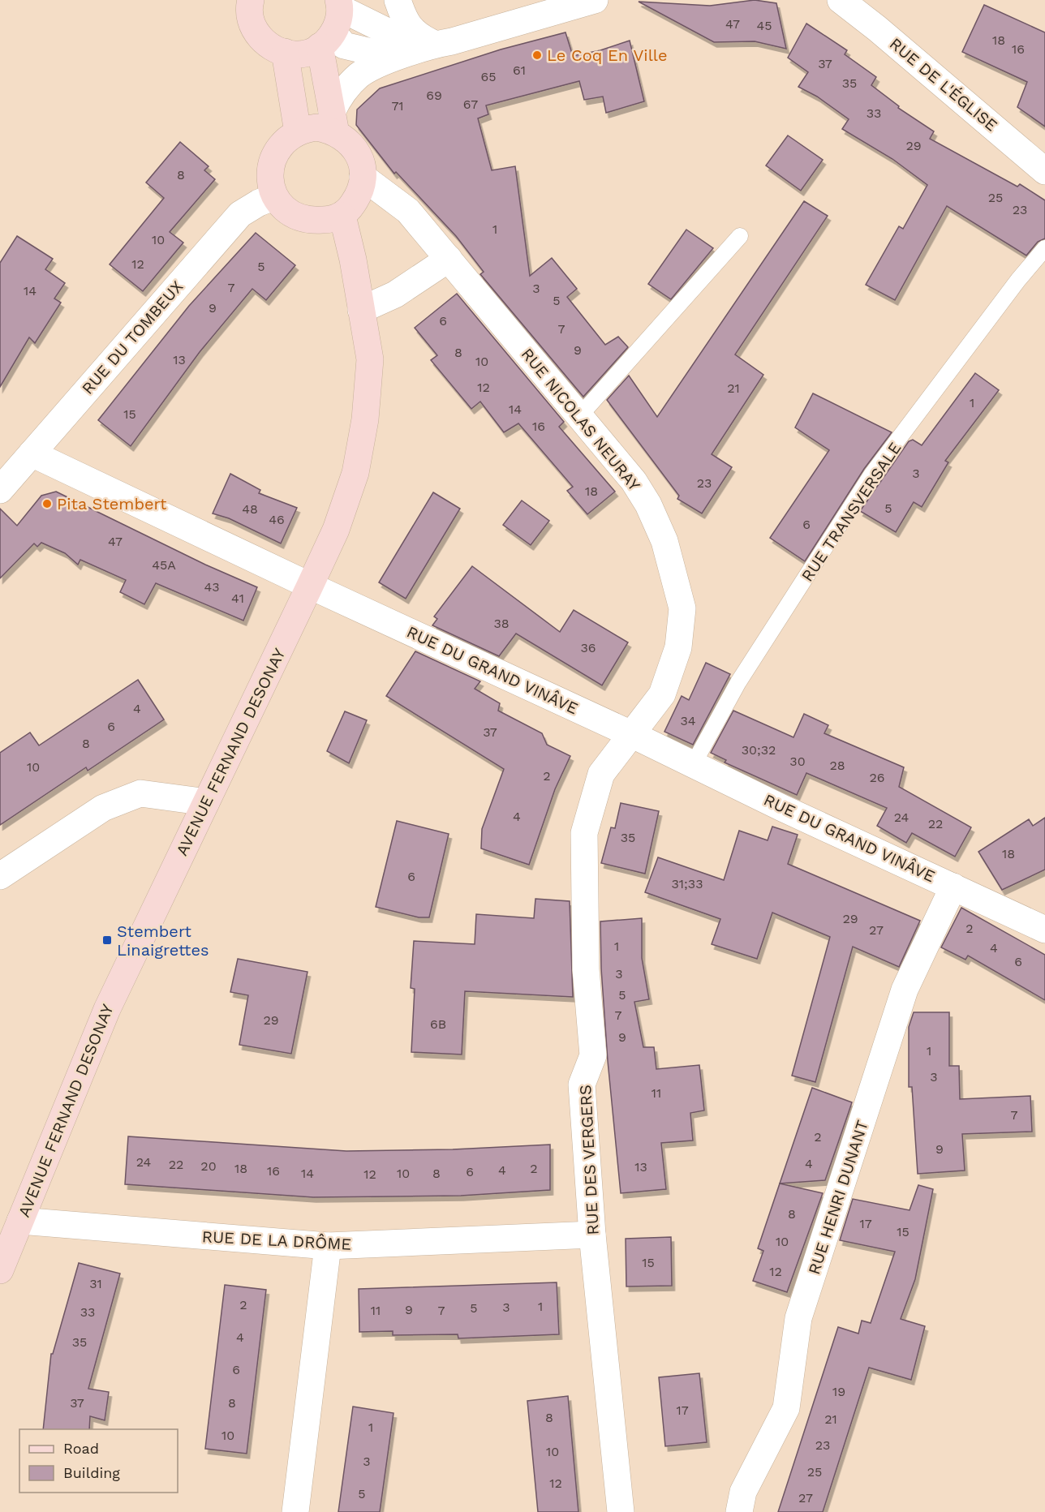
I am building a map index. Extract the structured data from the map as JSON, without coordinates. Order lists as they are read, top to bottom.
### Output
{
  "streets": {
    "main road": ["AVENUE FERNAND DESONAY"],
    "street": [
      "RUE DE L'ÉGLISE",
      "RUE DU TOMBEUX",
      "RUE NICOLAS NEURAY",
      "RUE DU GRAND VINÂVE",
      "RUE DES VERGERS",
      "RUE HENRI DUNANT",
      "RUE DE LA DRÔME"
    ],
    "lane": ["RUE TRANSVERSALE"]
  },
  "crossings": [
    ["RUE DU TOMBEUX", "RUE NICOLAS NEURAY"],
    ["RUE DU TOMBEUX", "RUE DU GRAND VINÂVE"],
    ["RUE DU TOMBEUX", "AVENUE FERNAND DESONAY"],
    ["RUE NICOLAS NEURAY", "RUE DU GRAND VINÂVE"],
    ["RUE NICOLAS NEURAY", "AVENUE FERNAND DESONAY"],
    ["RUE NICOLAS NEURAY", "RUE DES VERGERS"],
    ["RUE TRANSVERSALE", "RUE DU GRAND VINÂVE"],
    ["RUE DU GRAND VINÂVE", "AVENUE FERNAND DESONAY"],
    ["RUE DU GRAND VINÂVE", "RUE DES VERGERS"],
    ["RUE DU GRAND VINÂVE", "RUE HENRI DUNANT"],
    ["AVENUE FERNAND DESONAY", "RUE DE LA DRÔME"],
    ["RUE DES VERGERS", "RUE DE LA DRÔME"]
  ],
  "places": {
    "other": ["Le Coq En Ville", "Pita Stembert"],
    "transit": ["Stembert Linaigrettes"]
  },
  "house_numbers": [
    "47",
    "45",
    "18",
    "16",
    "37",
    "61",
    "65",
    "35",
    "69",
    "67",
    "71",
    "33",
    "29",
    "8",
    "25",
    "23",
    "1",
    "10",
    "12",
    "5",
    "7",
    "3",
    "14",
    "5",
    "9",
    "6",
    "7",
    "9",
    "8",
    "13",
    "10",
    "12",
    "21",
    "1",
    "14",
    "15",
    "16",
    "3",
    "23",
    "18",
    "5",
    "48",
    "46",
    "6",
    "47",
    "45A",
    "43",
    "41",
    "38",
    "36",
    "4",
    "34",
    "6",
    "37",
    "8",
    "30;32",
    "30",
    "28",
    "10",
    "2",
    "26",
    "4",
    "24",
    "22",
    "35",
    "18",
    "6",
    "31;33",
    "29",
    "2",
    "27",
    "1",
    "4",
    "6",
    "3",
    "5",
    "7",
    "29",
    "6B",
    "9",
    "1",
    "3",
    "11",
    "7",
    "2",
    "9",
    "24",
    "4",
    "22",
    "20",
    "13",
    "18",
    "2",
    "4",
    "16",
    "6",
    "14",
    "10",
    "8",
    "12",
    "8",
    "17",
    "15",
    "10",
    "15",
    "12",
    "31",
    "2",
    "1",
    "3",
    "5",
    "9",
    "11",
    "7",
    "33",
    "4",
    "35",
    "6",
    "19",
    "37",
    "8",
    "17",
    "8",
    "21",
    "1",
    "10",
    "23",
    "10",
    "3",
    "25",
    "12",
    "5",
    "27"
  ],
  "legend": ["Road", "Building"]
}
